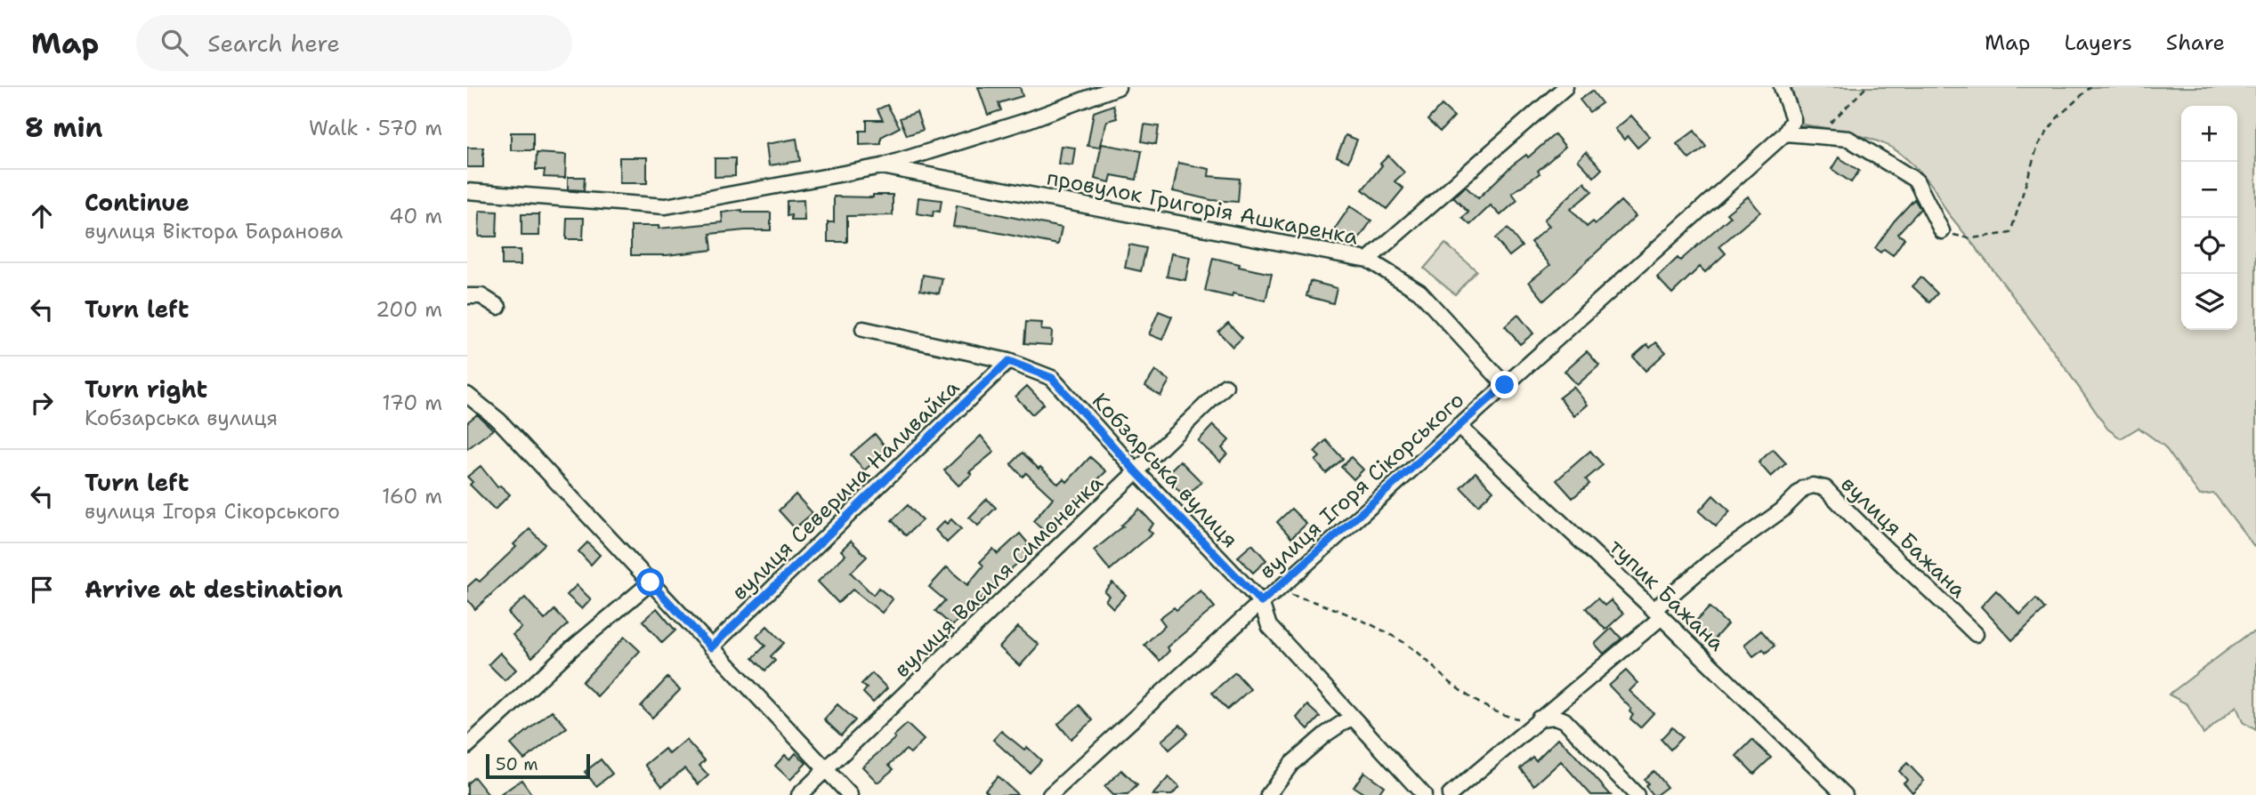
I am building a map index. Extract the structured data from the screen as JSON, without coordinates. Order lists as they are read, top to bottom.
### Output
{
  "streets": {
    "street": [
      "провулок Григорія Ашкаренка",
      "Кобзарська вулиця",
      "вулиця Ігоря Сікорського",
      "вулиця Северина Наливайка",
      "вулиця Бажана",
      "вулиця Василя Симоненка",
      "тупик Бажана"
    ]
  },
  "crossings": [
    ["провулок Григорія Ашкаренка", "вулиця Ігоря Сікорського"],
    ["Кобзарська вулиця", "вулиця Ігоря Сікорського"],
    ["Кобзарська вулиця", "вулиця Северина Наливайка"],
    ["Кобзарська вулиця", "вулиця Василя Симоненка"],
    ["вулиця Ігоря Сікорського", "тупик Бажана"],
    ["вулиця Бажана", "тупик Бажана"]
  ],
  "scale_bar": "50 m",
  "page": {
    "header": "Map",
    "search": "Search here",
    "nav": ["Map", "Layers", "Share"],
    "heading": ["8 min", "Walk · 570 m"],
    "map_buttons": ["+", "−"],
    "list": [
      ["Continue", "вулиця Віктора Баранова", "40 m"],
      ["Turn left", "200 m"],
      ["Turn right", "Кобзарська вулиця", "170 m"],
      ["Turn left", "вулиця Ігоря Сікорського", "160 m"],
      "Arrive at destination"
    ],
    "scale": "50 m"
  }
}
